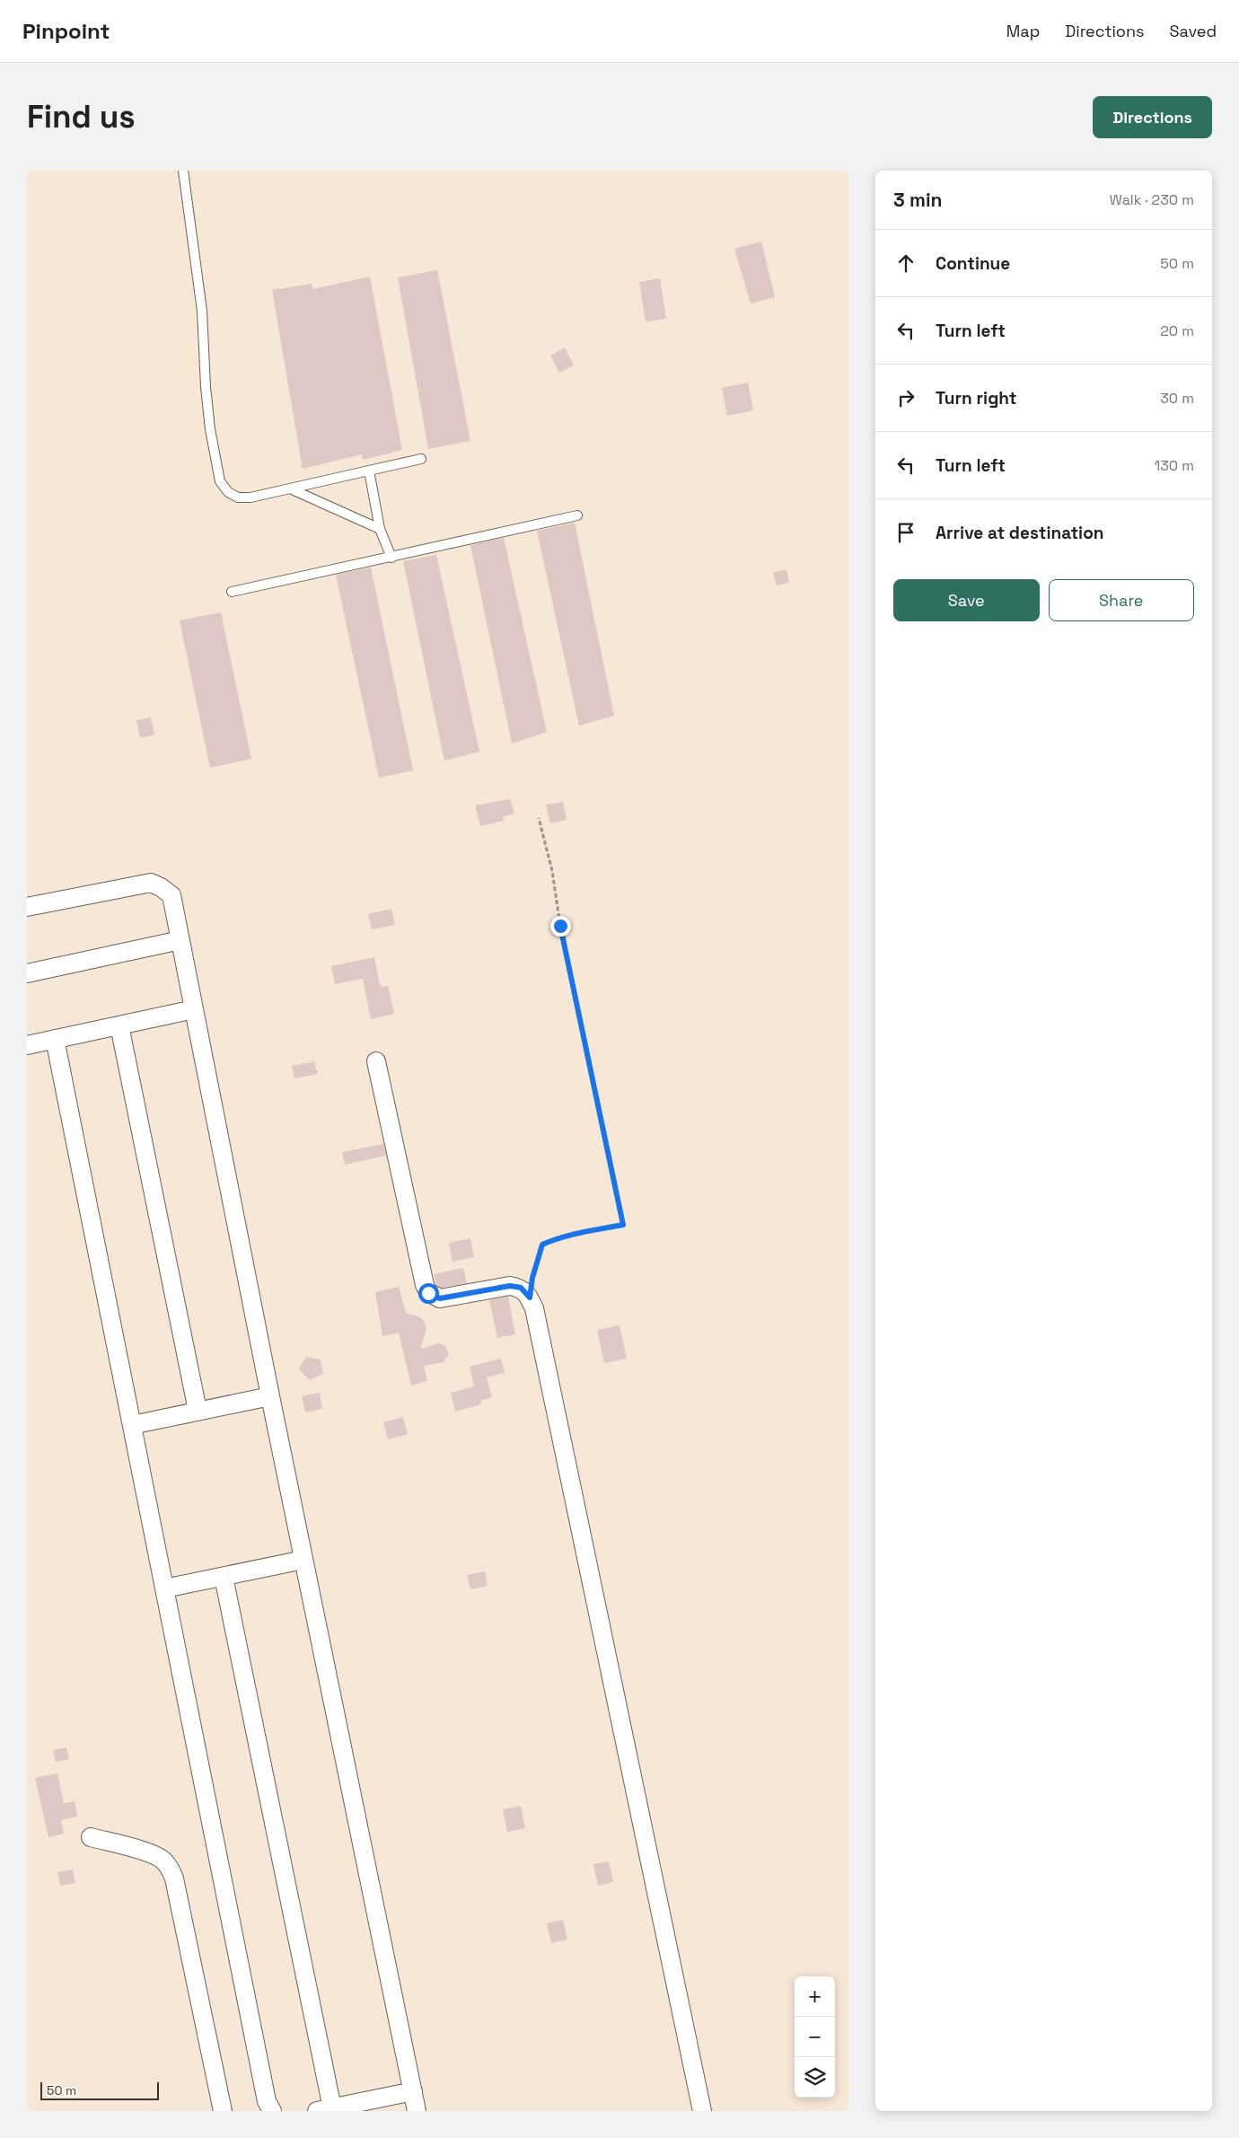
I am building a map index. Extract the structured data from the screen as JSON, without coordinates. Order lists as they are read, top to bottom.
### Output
{
  "scale_bar": "50 m",
  "page": {
    "header": "Pinpoint",
    "nav": ["Map", "Directions", "Saved"],
    "buttons": [
      "Directions",
      ["Save", "Share"]
    ],
    "title": "Find us",
    "heading": ["3 min", "Walk · 230 m"],
    "list": [
      ["Continue", "50 m"],
      ["Turn left", "20 m"],
      ["Turn right", "30 m"],
      ["Turn left", "130 m"],
      "Arrive at destination"
    ],
    "map_buttons": ["+", "−"],
    "scale": "50 m"
  }
}
